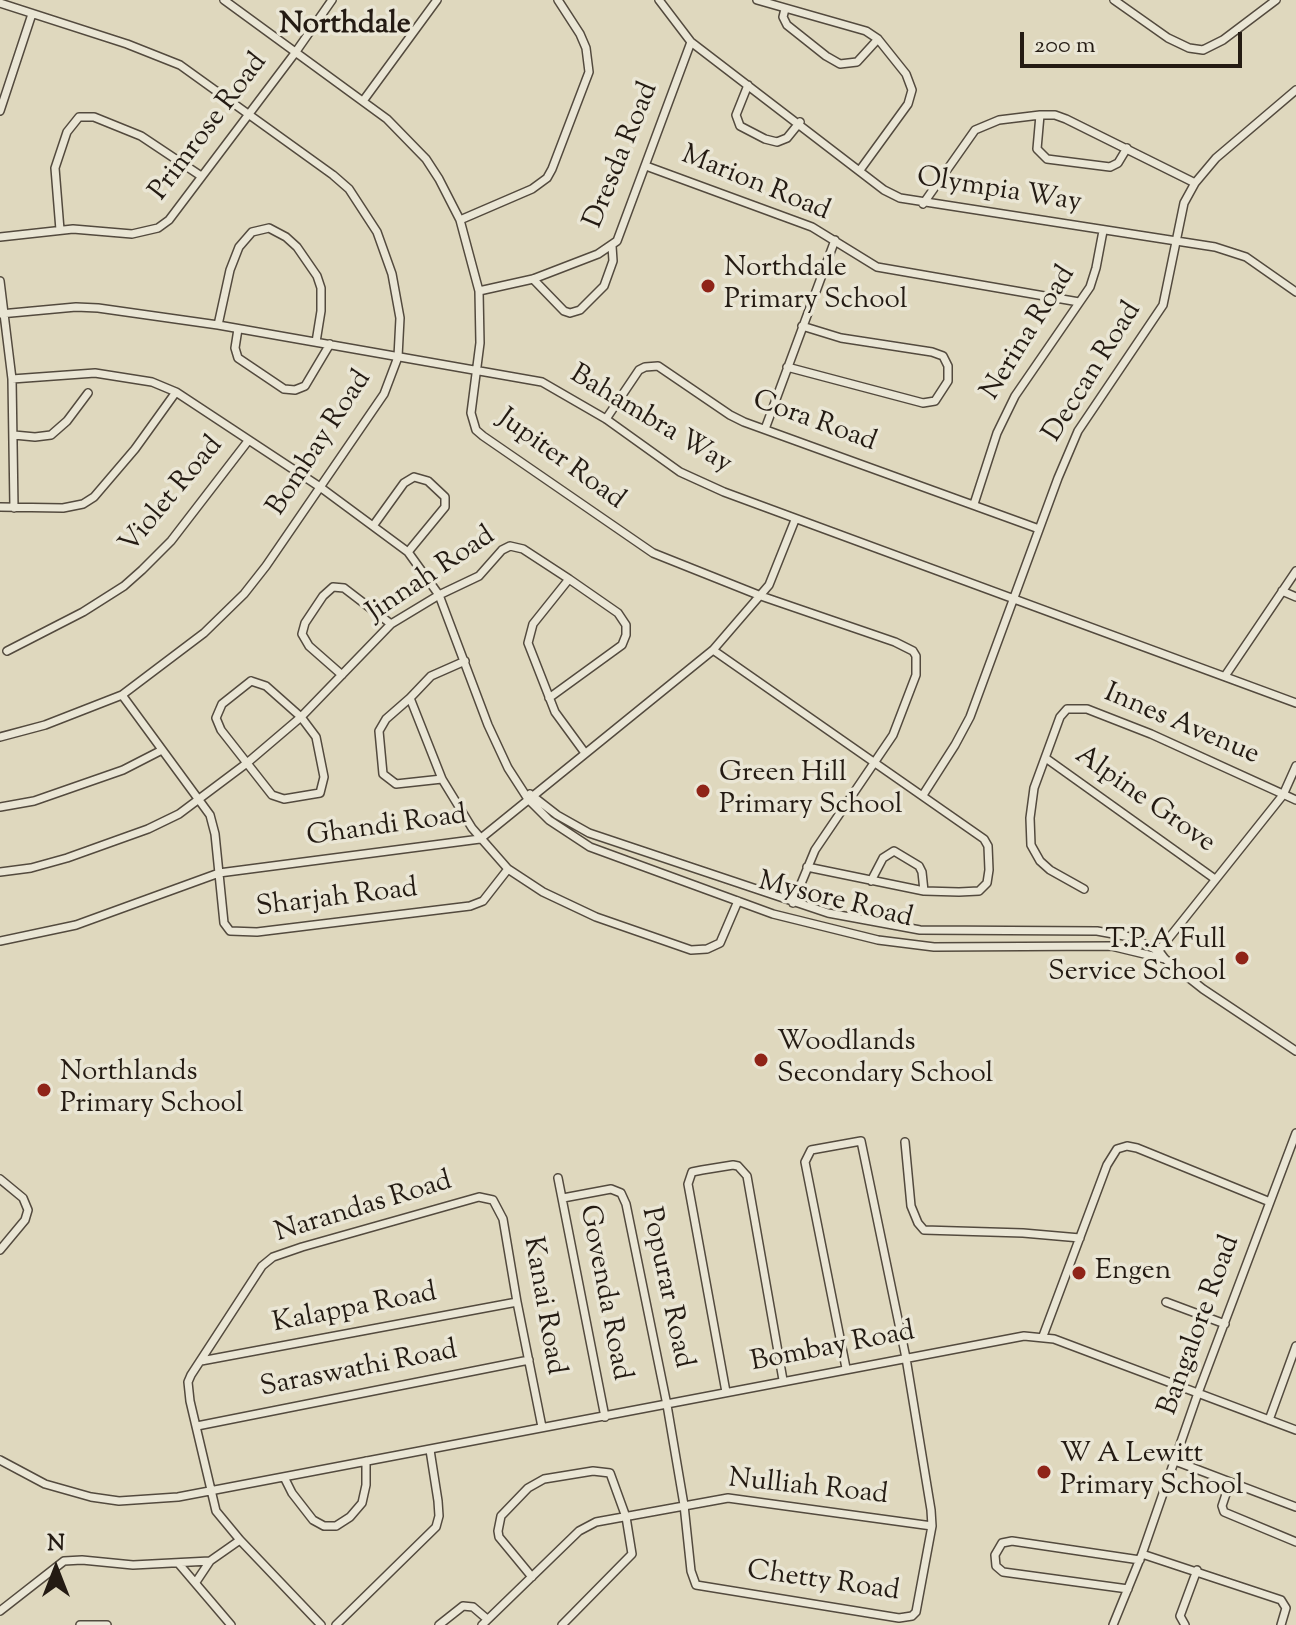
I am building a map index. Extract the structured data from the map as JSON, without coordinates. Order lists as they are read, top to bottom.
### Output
{
  "streets": {
    "street": [
      "Primrose Road",
      "Dresda Road",
      "Marion Road",
      "Olympia Way",
      "Nerina Road",
      "Deccan Road",
      "Bahambra Way",
      "Cora Road",
      "Bombay Road",
      "Jupiter Road",
      "Violet Road",
      "Jinnah Road",
      "Innes Avenue",
      "Alpine Grove",
      "Ghandi Road",
      "Sharjah Road",
      "Mysore Road",
      "Narandas Road",
      "Popurar Road",
      "Govenda Road",
      "Kanai Road",
      "Kalappa Road",
      "Bangalore Road",
      "Saraswathi Road",
      "Nulliah Road",
      "Chetty Road"
    ]
  },
  "crossings": [
    ["Primrose Road", "Bombay Road"],
    ["Primrose Road", "Jupiter Road"],
    ["Dresda Road", "Marion Road"],
    ["Dresda Road", "Olympia Way"],
    ["Dresda Road", "Jupiter Road"],
    ["Marion Road", "Nerina Road"],
    ["Olympia Way", "Nerina Road"],
    ["Olympia Way", "Deccan Road"],
    ["Nerina Road", "Cora Road"],
    ["Deccan Road", "Bahambra Way"],
    ["Deccan Road", "Cora Road"],
    ["Bahambra Way", "Cora Road"],
    ["Bahambra Way", "Bombay Road"],
    ["Bahambra Way", "Jupiter Road"],
    ["Bahambra Way", "Ghandi Road"],
    ["Bombay Road", "Sharjah Road"],
    ["Bombay Road", "Mysore Road"],
    ["Bombay Road", "Narandas Road"],
    ["Bombay Road", "Popurar Road"],
    ["Bombay Road", "Govenda Road"],
    ["Bombay Road", "Kanai Road"],
    ["Bombay Road", "Bangalore Road"],
    ["Bombay Road", "Chetty Road"],
    ["Jupiter Road", "Ghandi Road"],
    ["Violet Road", "Mysore Road"],
    ["Jinnah Road", "Sharjah Road"],
    ["Jinnah Road", "Mysore Road"],
    ["Innes Avenue", "Alpine Grove"],
    ["Ghandi Road", "Sharjah Road"],
    ["Ghandi Road", "Mysore Road"],
    ["Narandas Road", "Kanai Road"],
    ["Narandas Road", "Kalappa Road"],
    ["Narandas Road", "Saraswathi Road"],
    ["Popurar Road", "Govenda Road"],
    ["Popurar Road", "Chetty Road"],
    ["Kanai Road", "Kalappa Road"],
    ["Kanai Road", "Saraswathi Road"],
    ["Nulliah Road", "Chetty Road"]
  ],
  "districts": ["Northdale"],
  "places": [
    "Northdale Primary School",
    "Green Hill Primary School",
    "T.P.A Full Service School",
    "Woodlands Secondary School",
    "Northlands Primary School",
    "Engen",
    "W A Lewitt Primary School"
  ],
  "scale_bar": "200 m",
  "north": "top"
}
